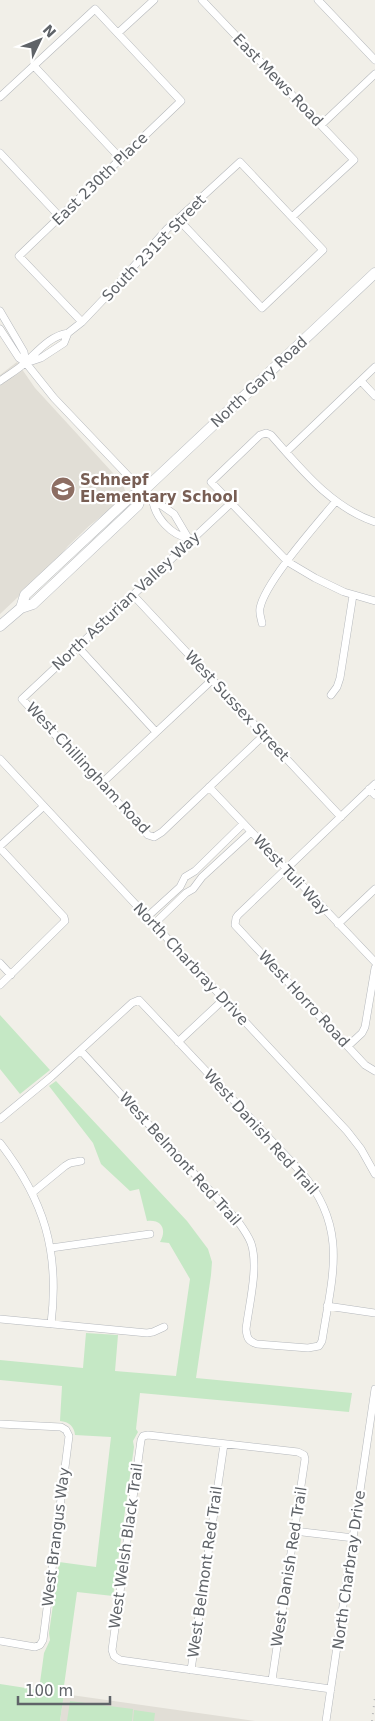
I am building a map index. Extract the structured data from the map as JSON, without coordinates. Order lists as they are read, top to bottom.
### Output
{
  "streets": {
    "main road": ["North Gary Road"],
    "street": [
      "East Mews Road",
      "East 230th Place",
      "South 231st Street",
      "North Asturian Valley Way",
      "West Sussex Street",
      "West Chillingham Road",
      "West Tuli Way",
      "North Charbray Drive",
      "West Horro Road",
      "West Danish Red Trail",
      "West Belmont Red Trail",
      "West Brangus Way",
      "West Welsh Black Trail"
    ]
  },
  "crossings": [
    ["East Mews Road", "South 231st Street"],
    ["East 230th Place", "South 231st Street"],
    ["North Asturian Valley Way", "West Sussex Street"],
    ["North Asturian Valley Way", "West Chillingham Road"],
    ["West Chillingham Road", "West Tuli Way"],
    ["West Tuli Way", "West Horro Road"],
    ["West Danish Red Trail", "West Belmont Red Trail"],
    ["West Danish Red Trail", "West Welsh Black Trail"],
    ["West Belmont Red Trail", "West Welsh Black Trail"]
  ],
  "places": {
    "school or university": ["Schnepf Elementary School"]
  },
  "scale_bar": "100 m",
  "north": "top right"
}
